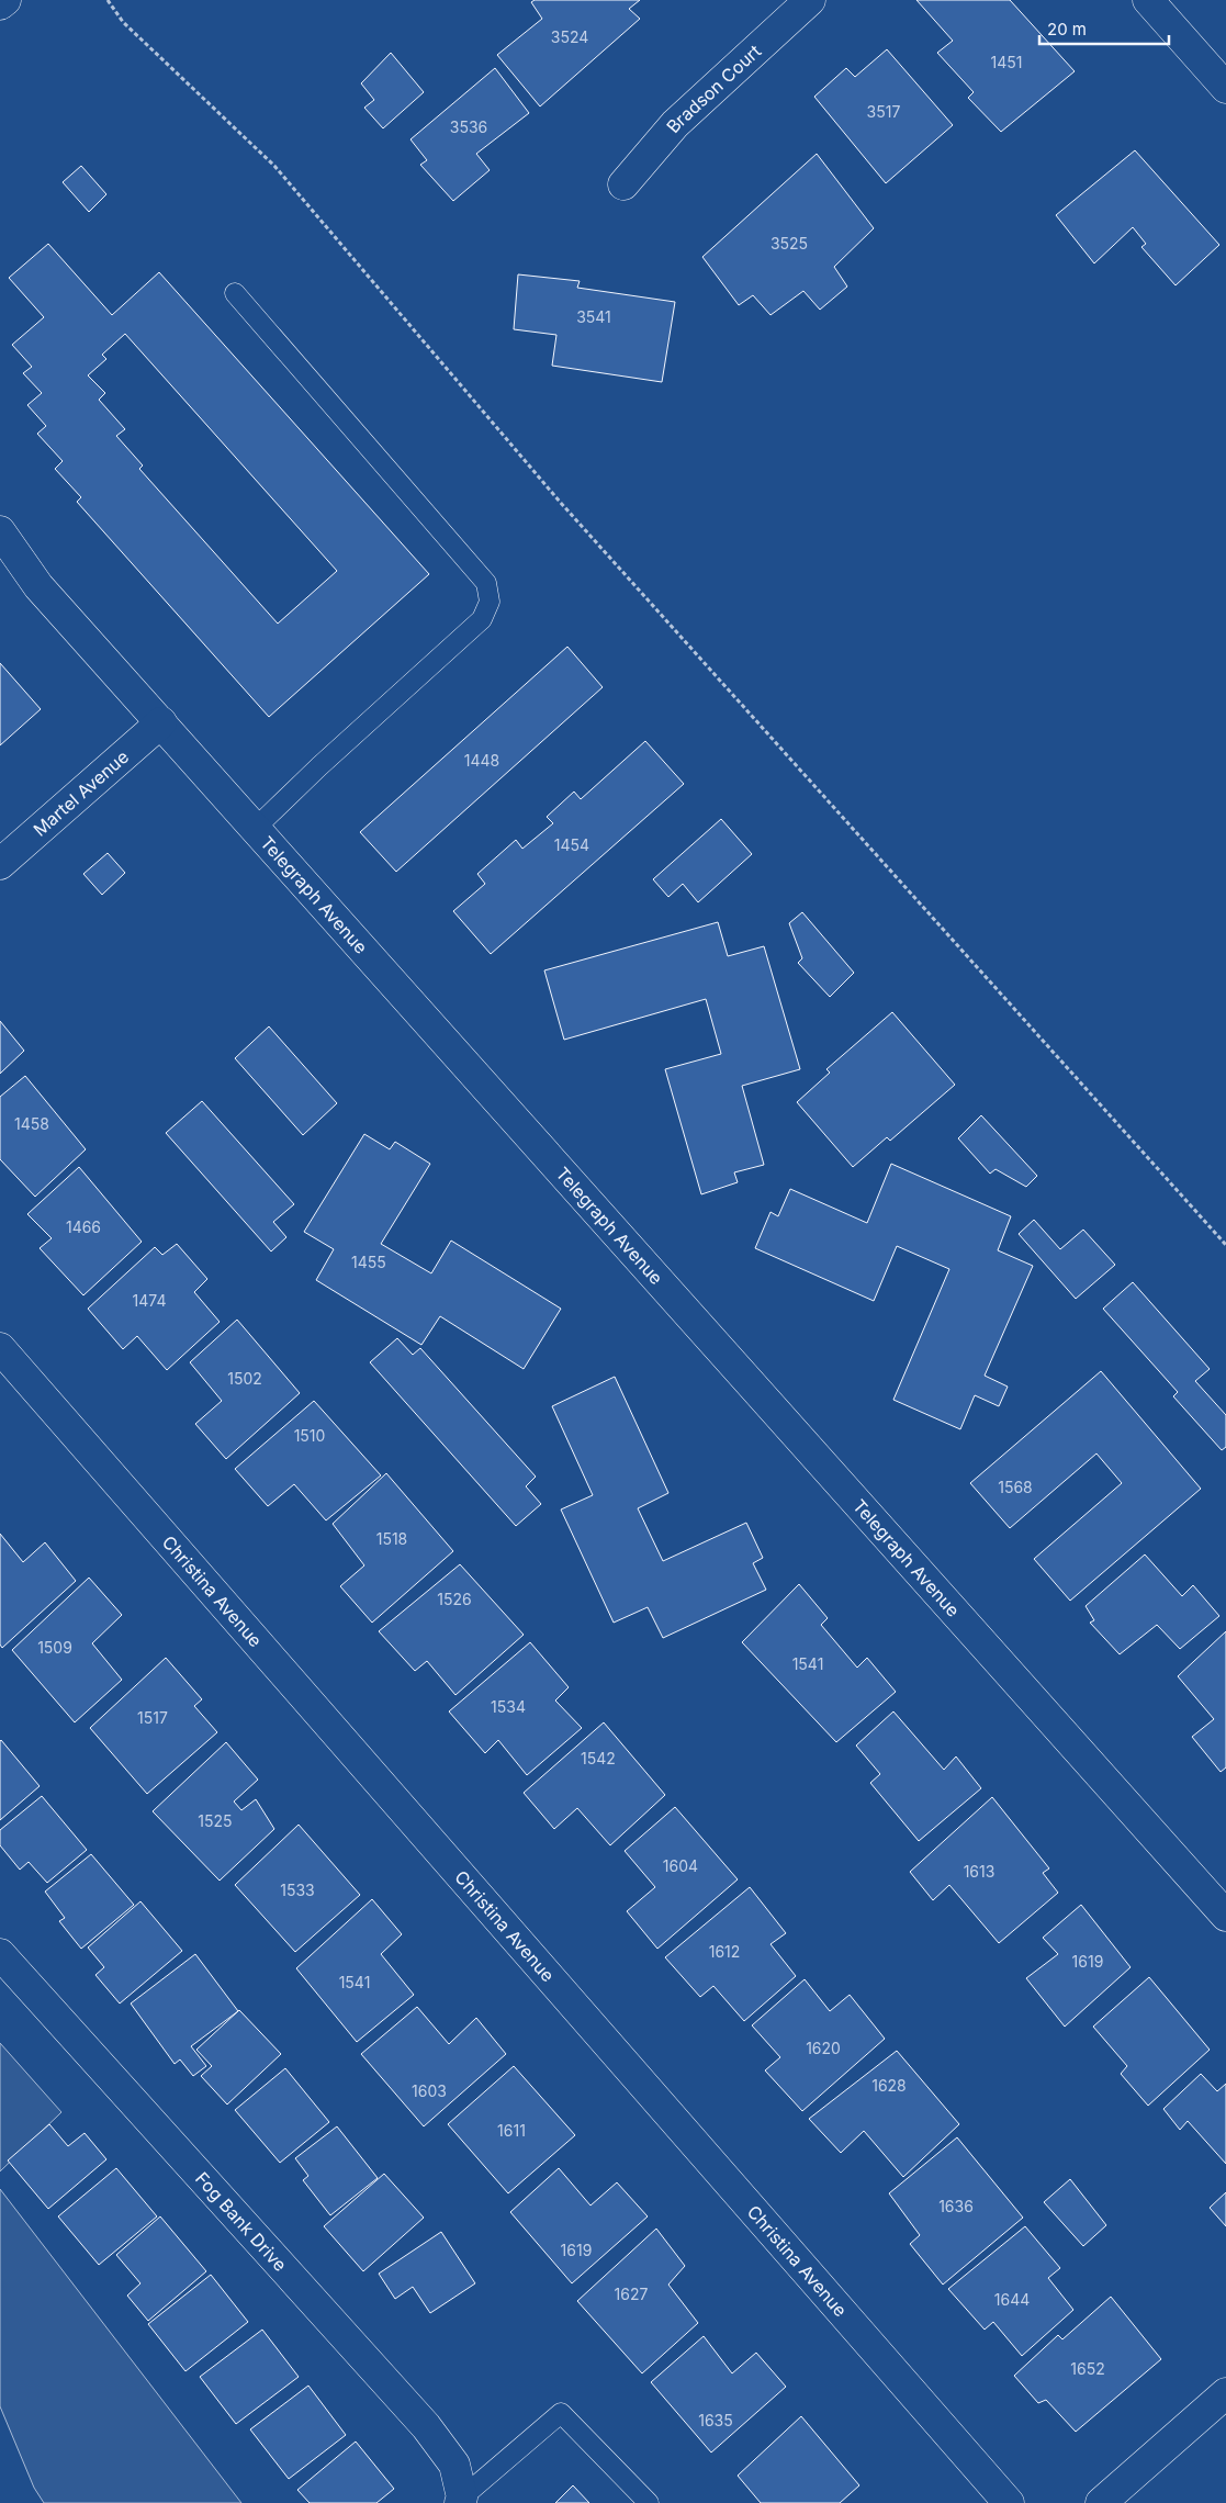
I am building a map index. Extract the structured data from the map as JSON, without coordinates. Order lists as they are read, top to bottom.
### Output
{
  "streets": {
    "street": [
      "Bradson Court",
      "Martel Avenue",
      "Telegraph Avenue",
      "Christina Avenue",
      "Fog Bank Drive"
    ]
  },
  "crossings": [
    ["Martel Avenue", "Telegraph Avenue"]
  ],
  "house_numbers": [
    "3524",
    "1451",
    "3517",
    "3536",
    "3525",
    "3541",
    "1448",
    "1454",
    "1458",
    "1466",
    "1455",
    "1474",
    "1502",
    "1510",
    "1568",
    "1518",
    "1526",
    "1509",
    "1541",
    "1534",
    "1517",
    "1542",
    "1525",
    "1604",
    "1613",
    "1533",
    "1612",
    "1619",
    "1541",
    "1620",
    "1628",
    "1603",
    "1611",
    "1636",
    "1619",
    "1627",
    "1644",
    "1652",
    "1635"
  ],
  "scale_bar": "20 m"
}
